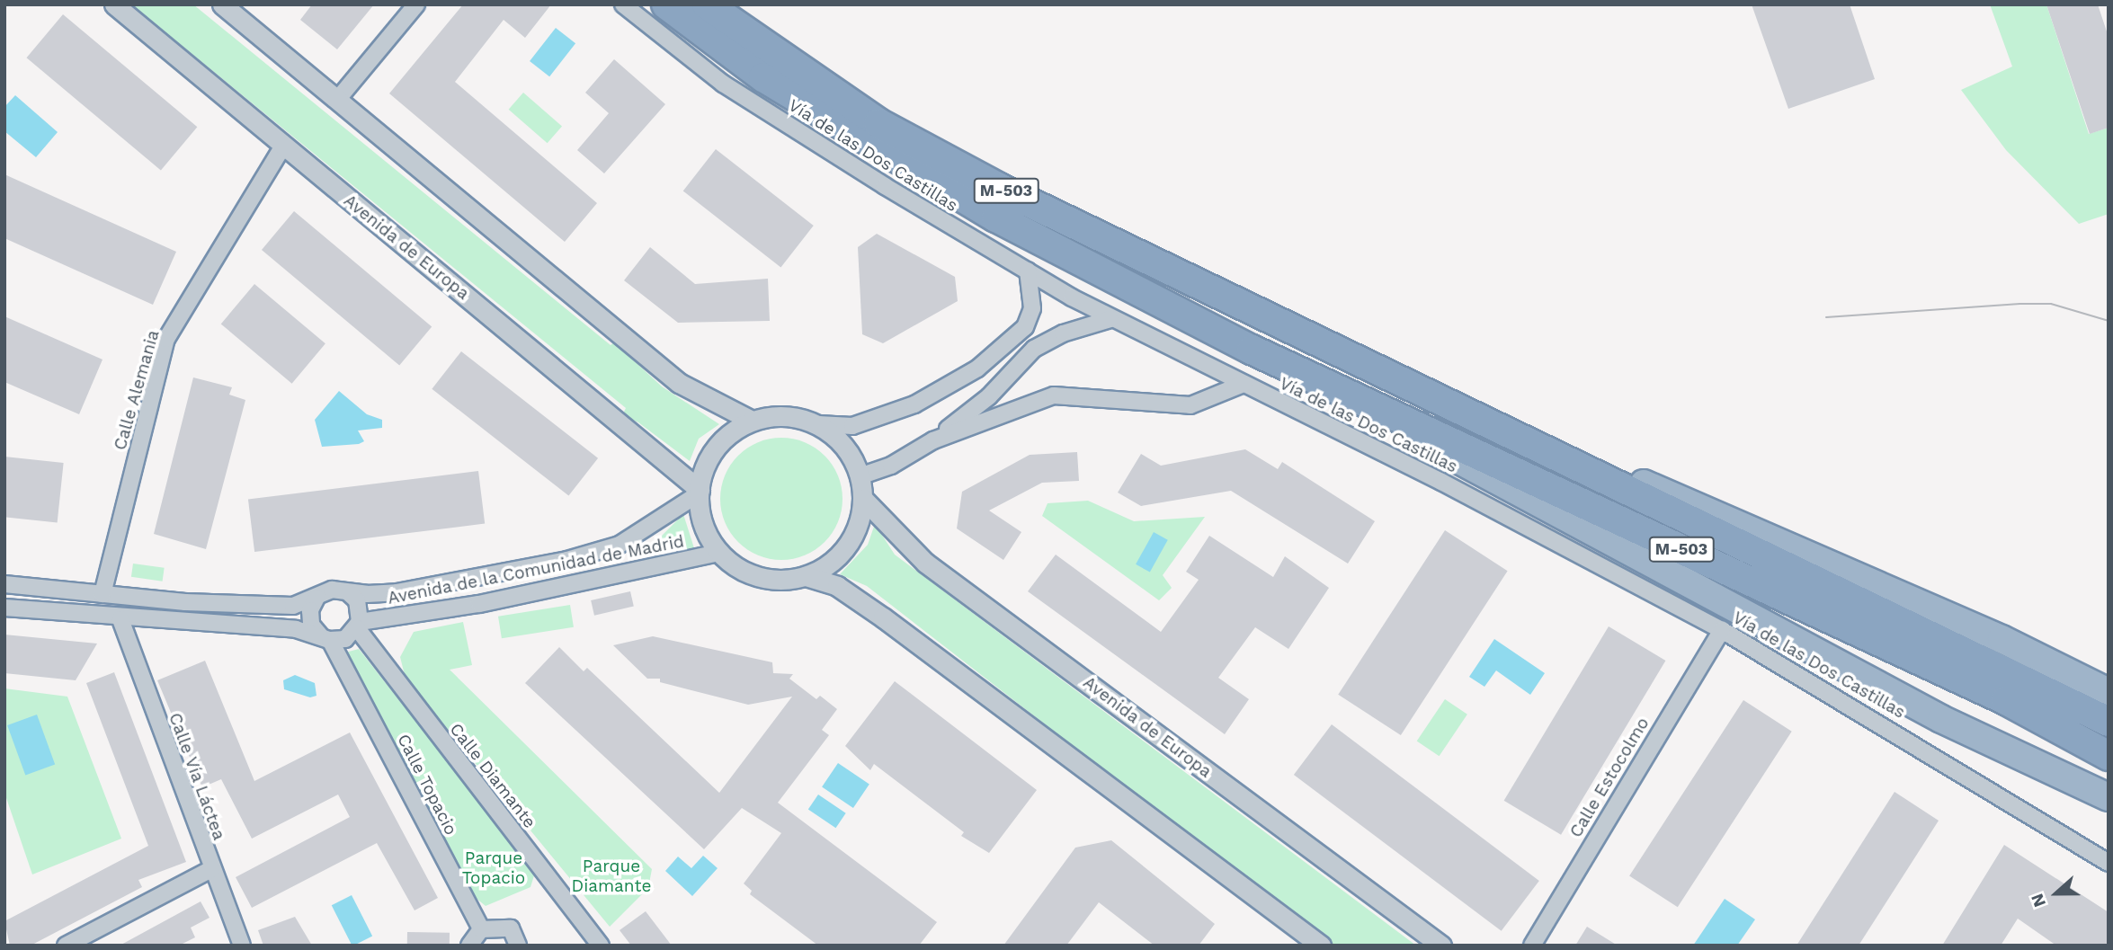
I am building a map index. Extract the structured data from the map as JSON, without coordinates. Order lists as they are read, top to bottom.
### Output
{
  "streets": {
    "highway": ["M-503"],
    "street": [
      "Vía de las Dos Castillas",
      "Avenida de Europa",
      "Calle Alemania",
      "Avenida de la Comunidad de Madrid",
      "Calle Diamante",
      "Calle Vía Láctea",
      "Calle Estocolmo",
      "Calle Topacio"
    ]
  },
  "crossings": [
    ["Vía de las Dos Castillas", "Calle Estocolmo"],
    ["Avenida de Europa", "Calle Alemania"],
    ["Avenida de Europa", "Avenida de la Comunidad de Madrid"],
    ["Avenida de la Comunidad de Madrid", "Calle Diamante"],
    ["Avenida de la Comunidad de Madrid", "Calle Topacio"],
    ["Calle Diamante", "Calle Topacio"]
  ],
  "parks": ["Parque Topacio", "Parque Diamante"],
  "north": "left"
}
